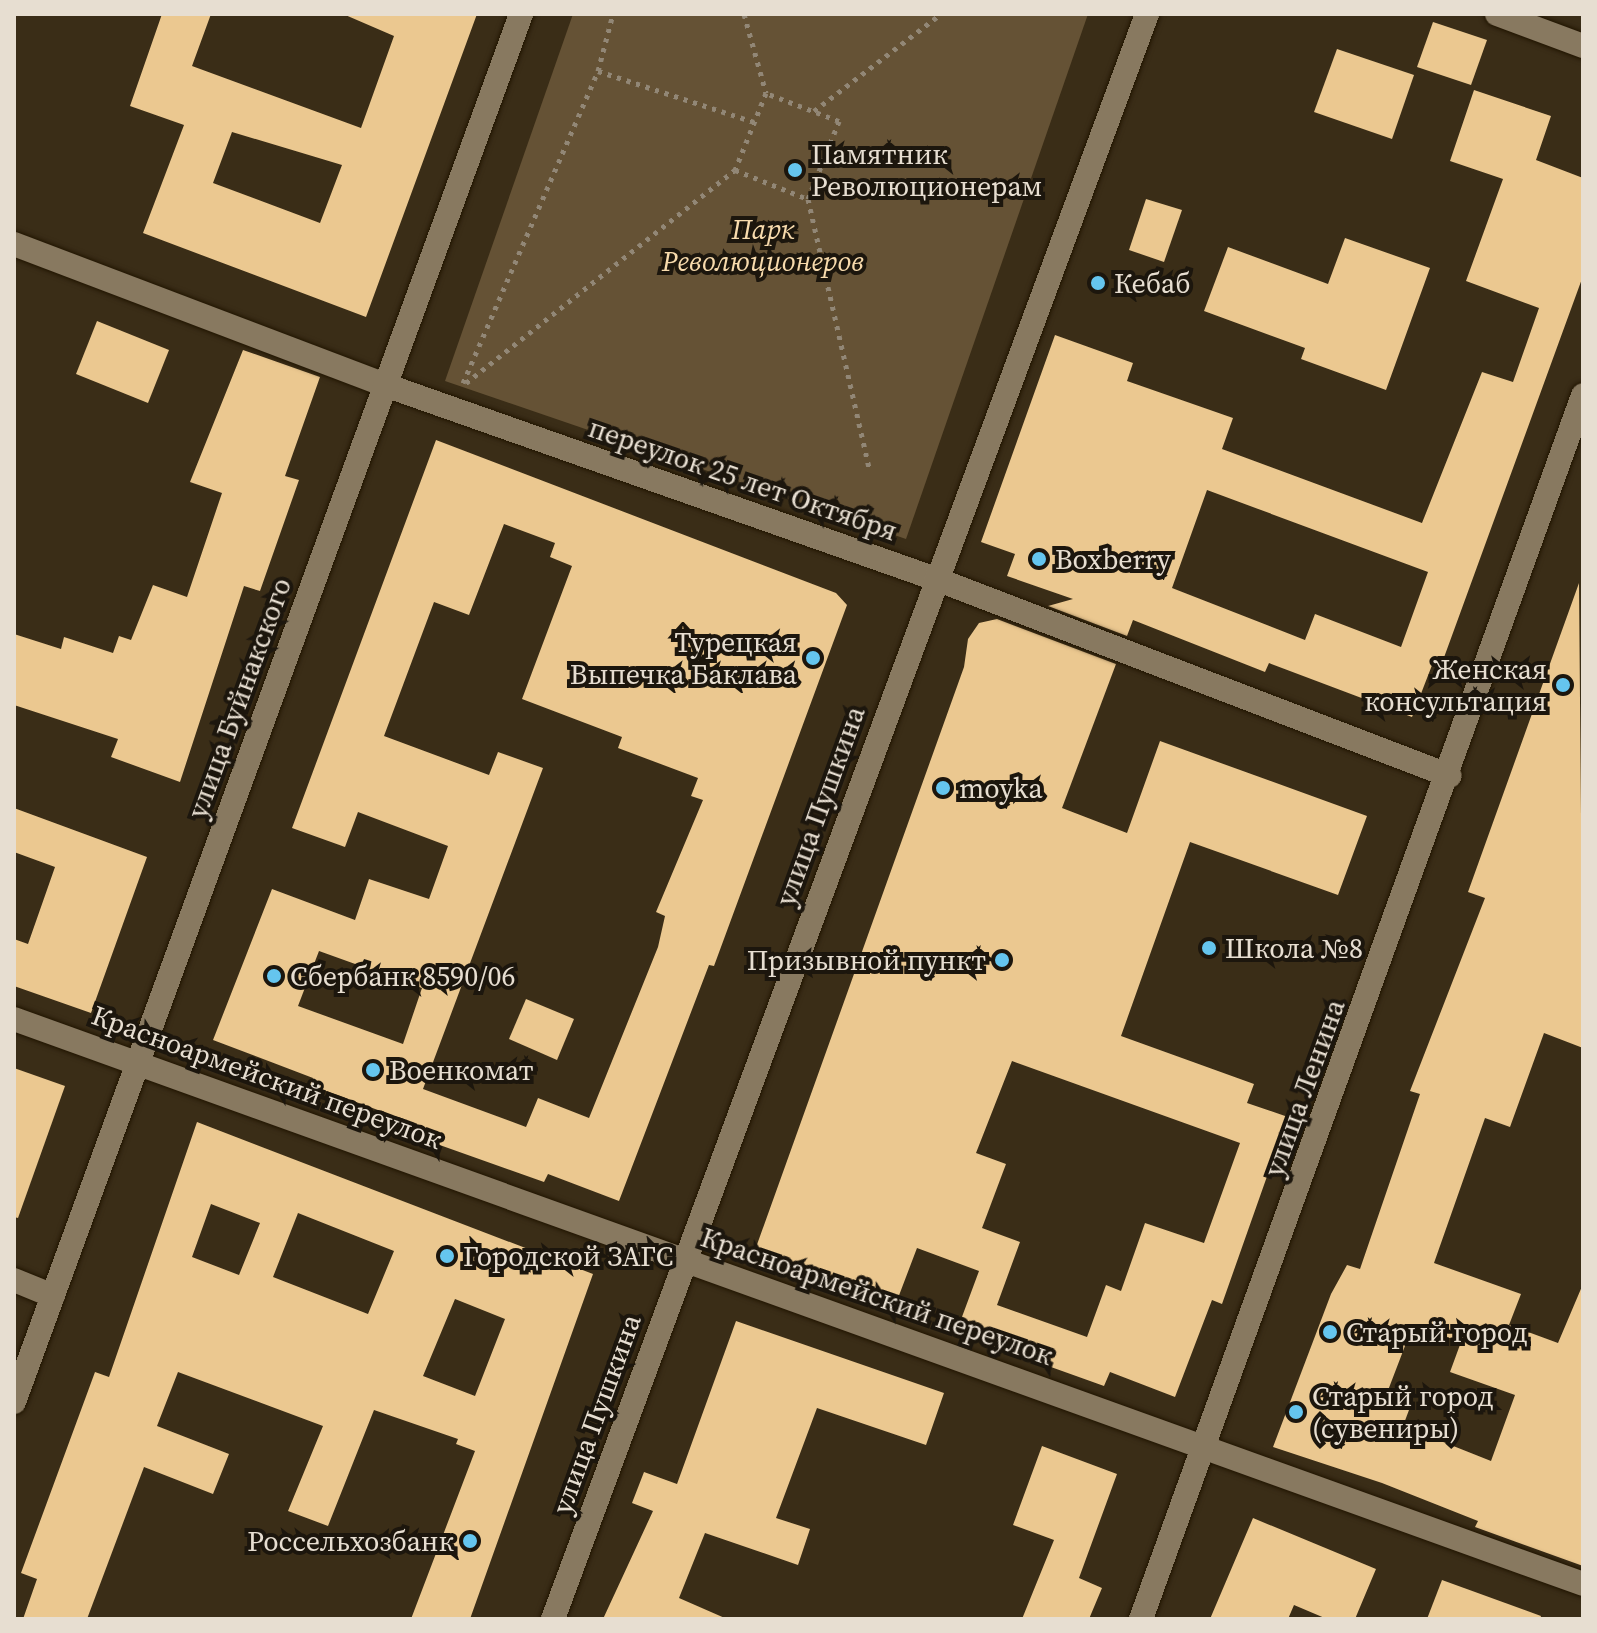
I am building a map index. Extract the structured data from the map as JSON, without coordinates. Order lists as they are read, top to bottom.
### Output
{
  "streets": {
    "street": [
      "переулок 25 лет Октября",
      "улица Буйнакского",
      "улица Пушкина",
      "Красноармейский переулок",
      "улица Ленина"
    ]
  },
  "crossings": [
    ["переулок 25 лет Октября", "улица Буйнакского"],
    ["переулок 25 лет Октября", "улица Пушкина"],
    ["переулок 25 лет Октября", "улица Ленина"],
    ["улица Буйнакского", "Красноармейский переулок"],
    ["улица Пушкина", "Красноармейский переулок"],
    ["Красноармейский переулок", "улица Ленина"]
  ],
  "parks": ["Парк Революционеров"],
  "places": [
    "Памятник Революционерам",
    "Кебаб",
    "Boxberry",
    "Турецкая Выпечка Баклава",
    "Женская консультация",
    "moyka",
    "Школа №8",
    "Призывной пункт",
    "Сбербанк 8590/06",
    "Военкомат",
    "Городской ЗАГС",
    "Старый город",
    "Старый город (сувениры)",
    "Россельхозбанк"
  ]
}
